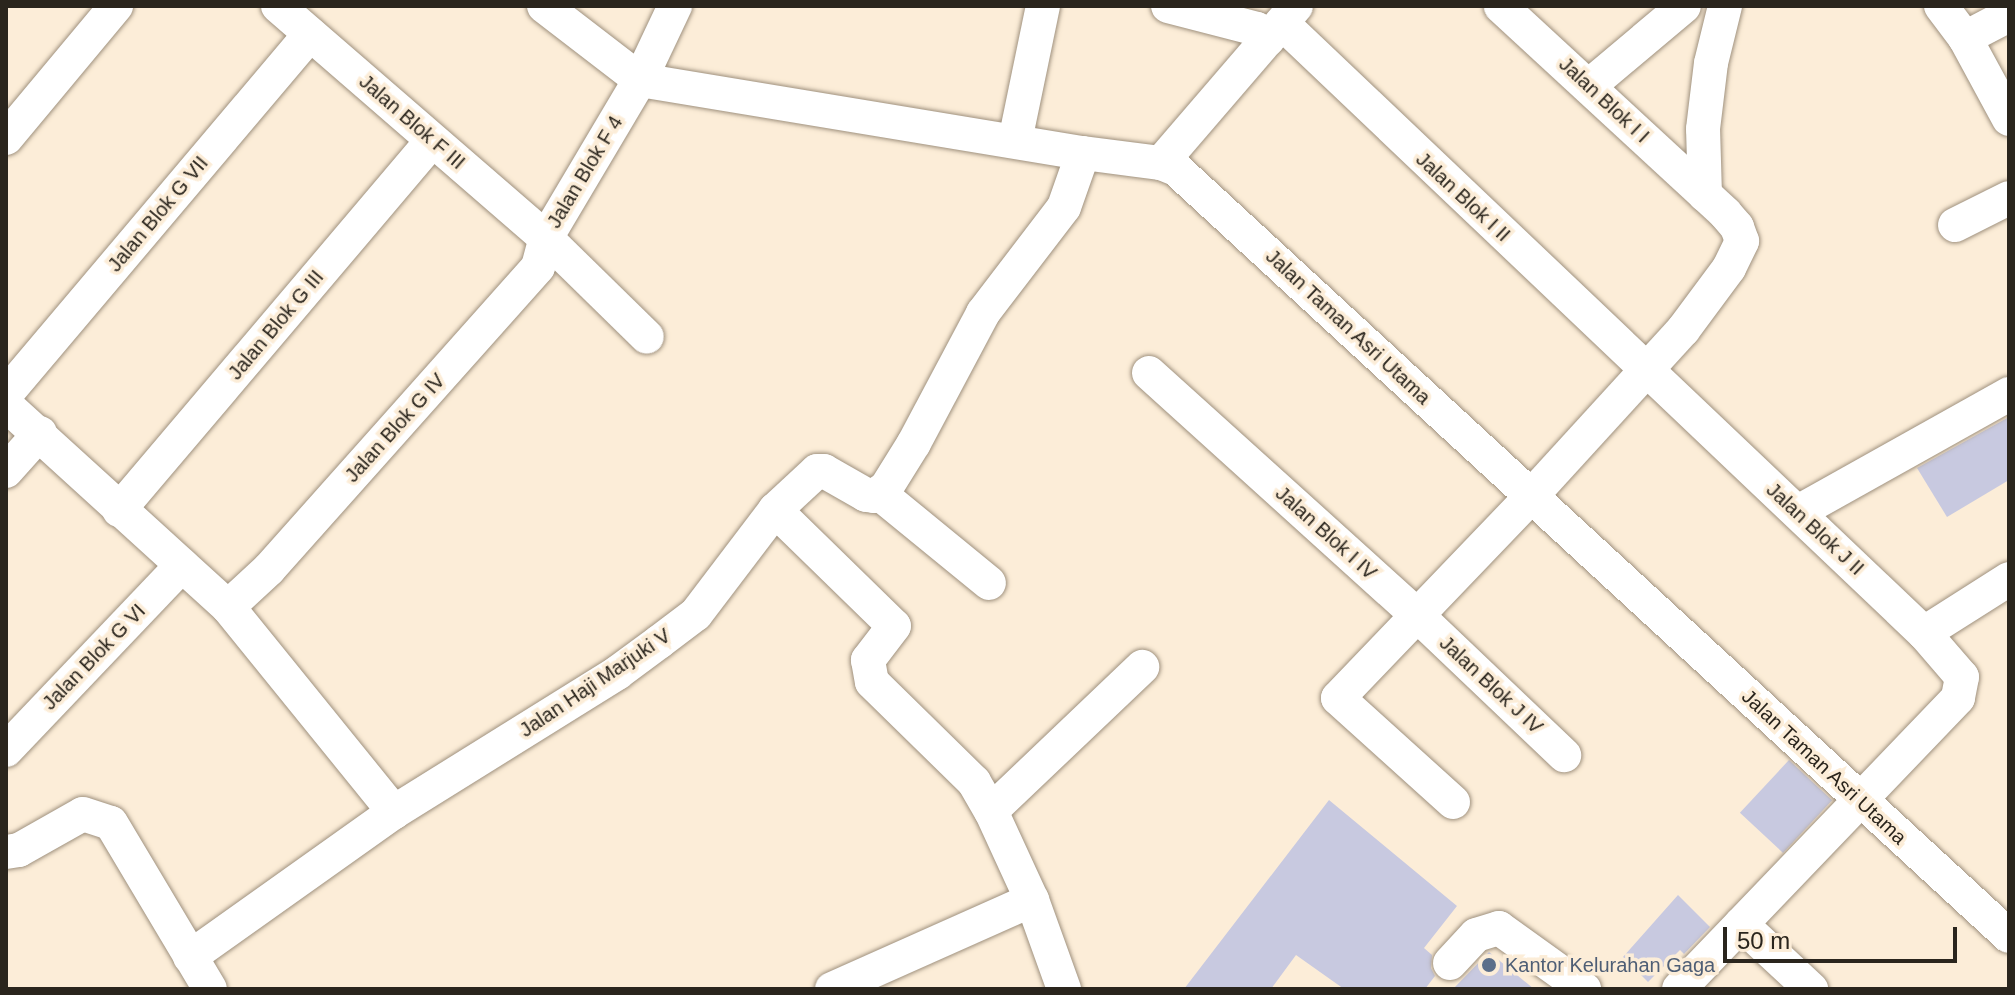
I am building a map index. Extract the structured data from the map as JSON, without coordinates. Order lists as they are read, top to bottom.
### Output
{
  "streets": {
    "street": [
      "Jalan Blok I I",
      "Jalan Blok F III",
      "Jalan Blok F 4",
      "Jalan Blok I II",
      "Jalan Blok G VII",
      "Jalan Blok G III",
      "Jalan Taman Asri Utama",
      "Jalan Blok G IV",
      "Jalan Blok J II",
      "Jalan Blok I IV",
      "Jalan Blok G VI",
      "Jalan Haji Marjuki V",
      "Jalan Blok J IV"
    ]
  },
  "crossings": [
    ["Jalan Blok I I", "Jalan Blok I II"],
    ["Jalan Blok I I", "Jalan Blok J II"],
    ["Jalan Blok F III", "Jalan Blok F 4"],
    ["Jalan Blok F III", "Jalan Blok G VII"],
    ["Jalan Blok F III", "Jalan Blok G III"],
    ["Jalan Blok F III", "Jalan Blok G IV"],
    ["Jalan Blok F 4", "Jalan Taman Asri Utama"],
    ["Jalan Blok F 4", "Jalan Blok G IV"],
    ["Jalan Blok I II", "Jalan Blok J II"],
    ["Jalan Taman Asri Utama", "Jalan Blok J II"],
    ["Jalan Blok I IV", "Jalan Blok J IV"]
  ],
  "places": ["Kantor Kelurahan Gaga"],
  "scale_bar": "50 m"
}
